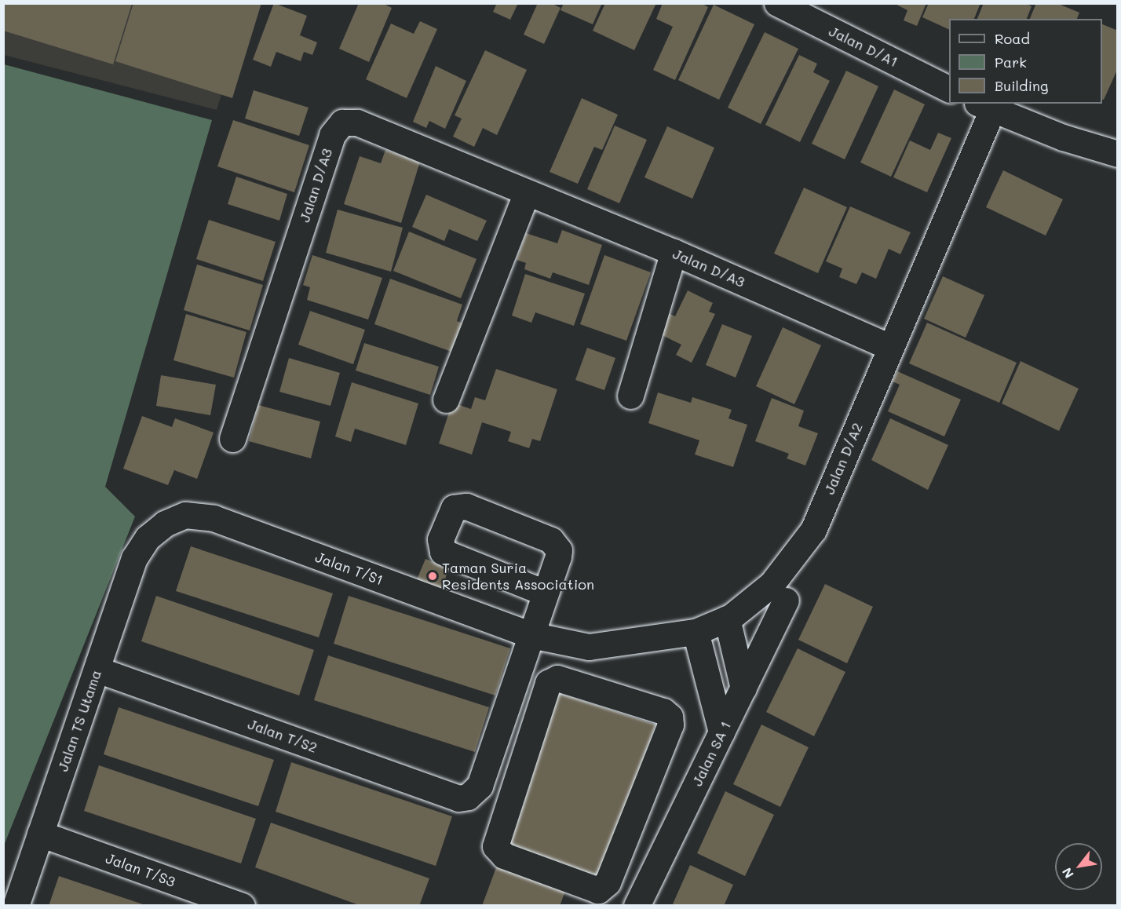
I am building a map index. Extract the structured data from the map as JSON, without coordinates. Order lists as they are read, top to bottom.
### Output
{
  "streets": {
    "street": [
      "Jalan D/A1",
      "Jalan D/A3",
      "Jalan D/A2",
      "Jalan T/S1",
      "Jalan TS Utama",
      "Jalan T/S2",
      "Jalan SA 1",
      "Jalan T/S3"
    ]
  },
  "crossings": [
    ["Jalan D/A3", "Jalan D/A2"],
    ["Jalan D/A2", "Jalan T/S1"],
    ["Jalan D/A2", "Jalan T/S2"],
    ["Jalan T/S1", "Jalan TS Utama"],
    ["Jalan T/S1", "Jalan T/S2"],
    ["Jalan TS Utama", "Jalan T/S2"],
    ["Jalan TS Utama", "Jalan T/S3"]
  ],
  "places": ["Taman Suria Residents Association"],
  "legend": ["Road", "Park", "Building"],
  "north": "bottom left"
}
